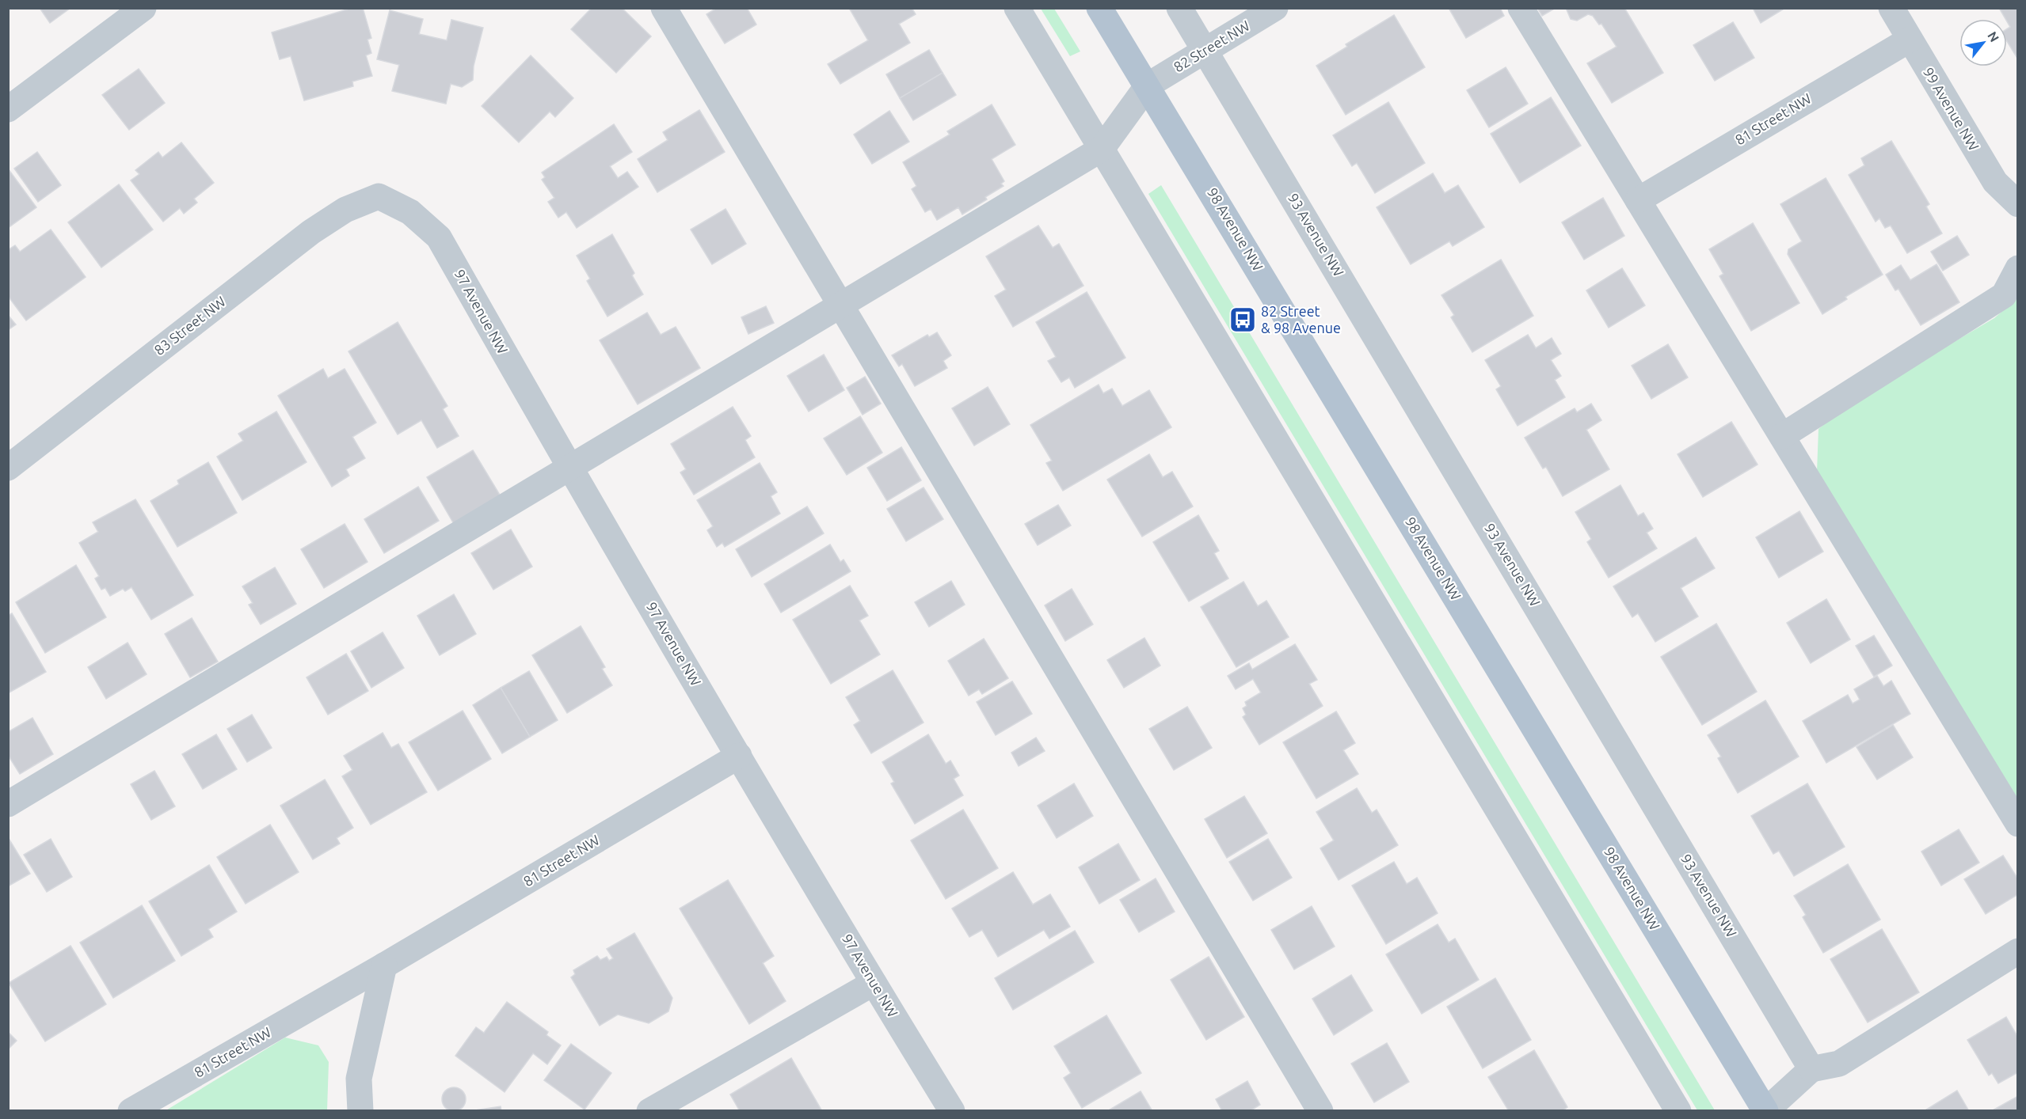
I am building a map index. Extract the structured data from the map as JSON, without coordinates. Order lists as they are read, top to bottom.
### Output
{
  "streets": {
    "main road": ["98 Avenue NW"],
    "street": [
      "82 Street NW",
      "99 Avenue NW",
      "81 Street NW",
      "93 Avenue NW",
      "97 Avenue NW",
      "83 Street NW"
    ]
  },
  "crossings": [
    ["82 Street NW", "98 Avenue NW"],
    ["82 Street NW", "93 Avenue NW"],
    ["99 Avenue NW", "81 Street NW"],
    ["81 Street NW", "97 Avenue NW"],
    ["97 Avenue NW", "83 Street NW"]
  ],
  "places": {
    "bus stop": ["82 Street & 98 Avenue"]
  },
  "north": "top right"
}
